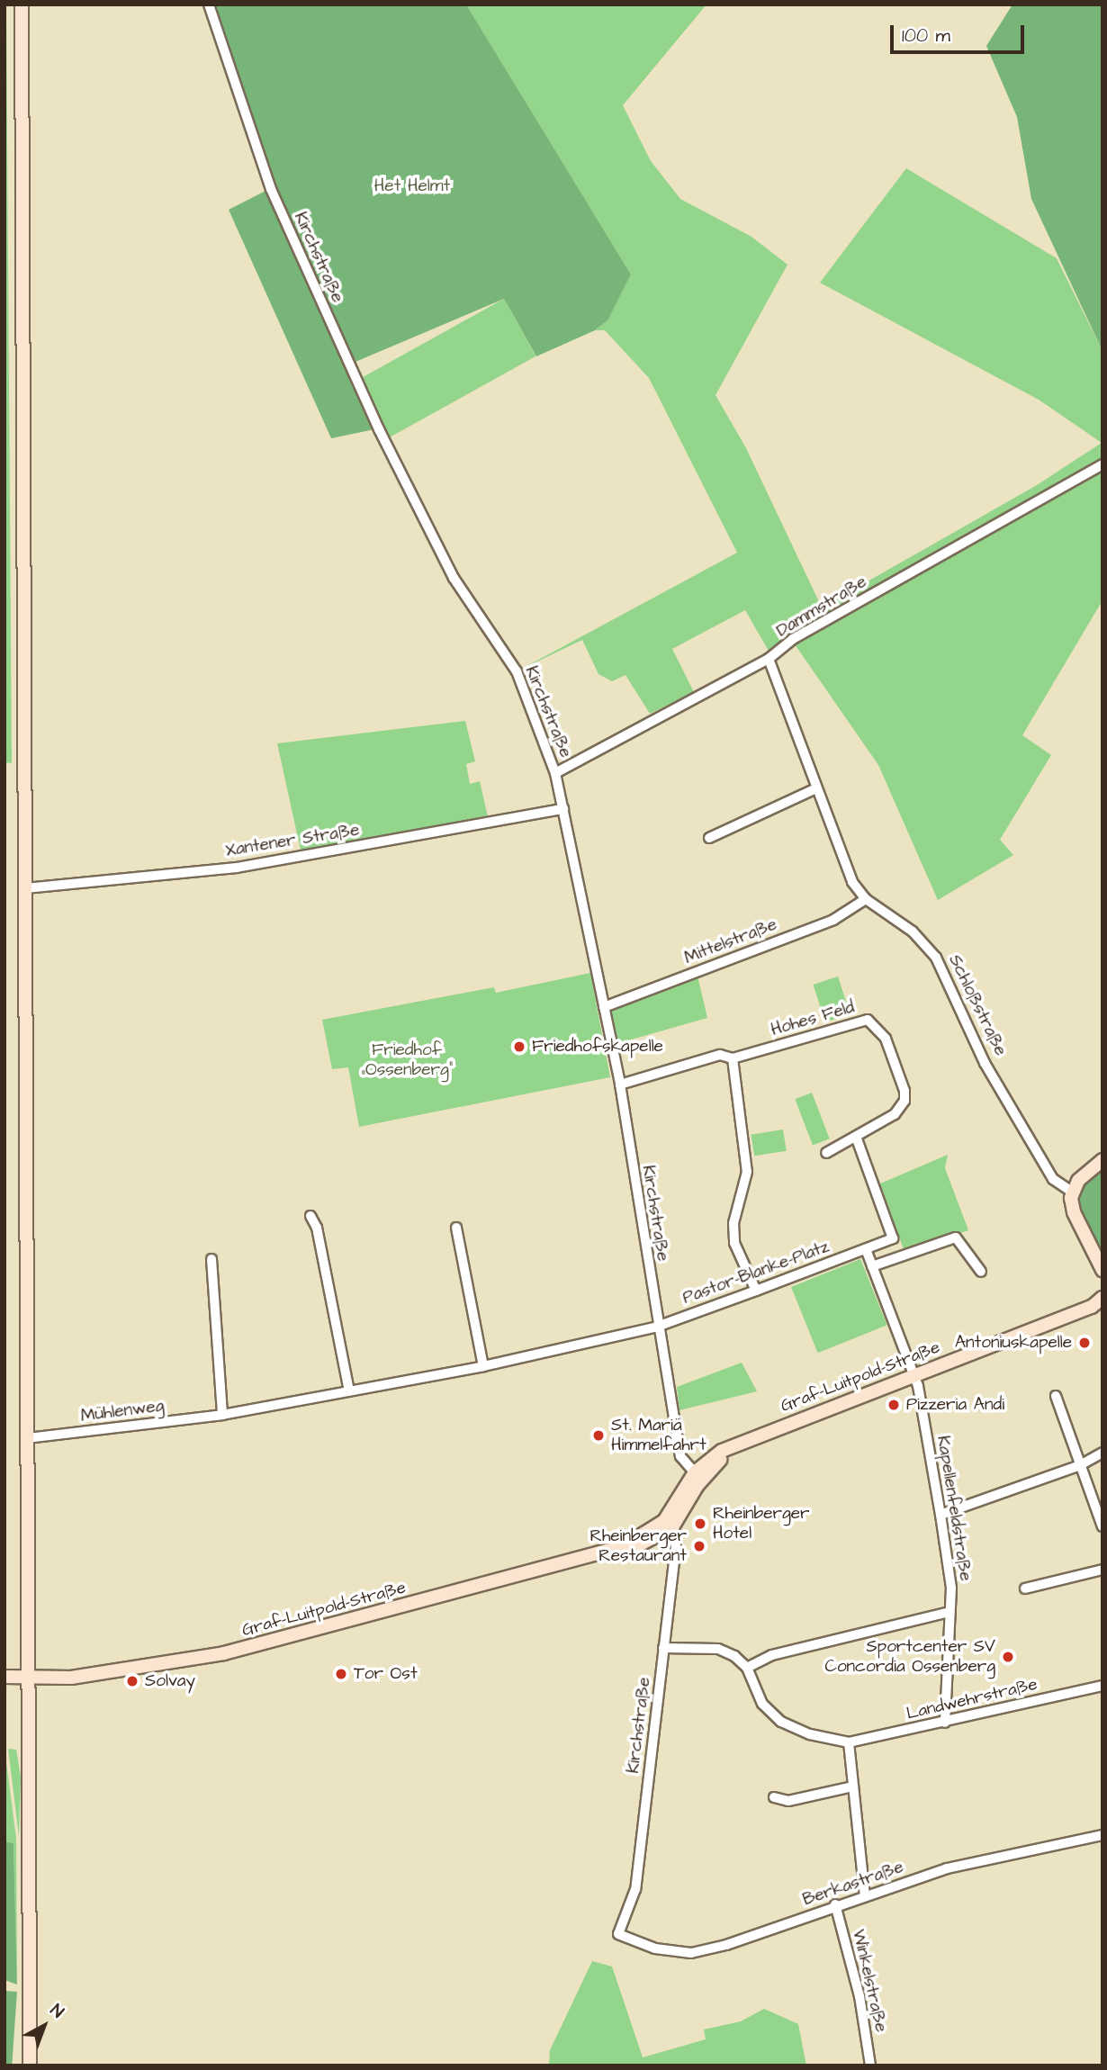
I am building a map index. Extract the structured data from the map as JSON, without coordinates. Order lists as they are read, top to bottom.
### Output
{
  "streets": {
    "main road": ["Graf-Luitpold-Straße"],
    "street": [
      "Kirchstraße",
      "Dammstraße",
      "Xantener Straße",
      "Mittelstraße",
      "Schloßstraße",
      "Hohes Feld",
      "Pastor-Blanke-Platz",
      "Mühlenweg",
      "Kapellenfeldstraße",
      "Landwehrstraße",
      "Berkastraße",
      "Winkelstraße"
    ]
  },
  "crossings": [
    ["Kirchstraße", "Dammstraße"],
    ["Kirchstraße", "Xantener Straße"],
    ["Kirchstraße", "Mittelstraße"],
    ["Kirchstraße", "Hohes Feld"],
    ["Kirchstraße", "Pastor-Blanke-Platz"],
    ["Kirchstraße", "Graf-Luitpold-Straße"],
    ["Kirchstraße", "Mühlenweg"],
    ["Kirchstraße", "Berkastraße"],
    ["Dammstraße", "Schloßstraße"],
    ["Mittelstraße", "Schloßstraße"],
    ["Hohes Feld", "Pastor-Blanke-Platz"],
    ["Pastor-Blanke-Platz", "Mühlenweg"],
    ["Graf-Luitpold-Straße", "Kapellenfeldstraße"],
    ["Kapellenfeldstraße", "Landwehrstraße"],
    ["Berkastraße", "Winkelstraße"]
  ],
  "parks": ["Het Helmt", "Friedhof „Ossenberg“"],
  "places": [
    "Friedhofskapelle",
    "Antoniuskapelle",
    "Pizzeria Andi",
    "St. Mariä Himmelfahrt",
    "Rheinberger Hotel",
    "Rheinberger Restaurant",
    "Sportcenter SV Concordia Ossenberg",
    "Tor Ost",
    "Solvay"
  ],
  "scale_bar": "100 m",
  "north": "top right"
}
